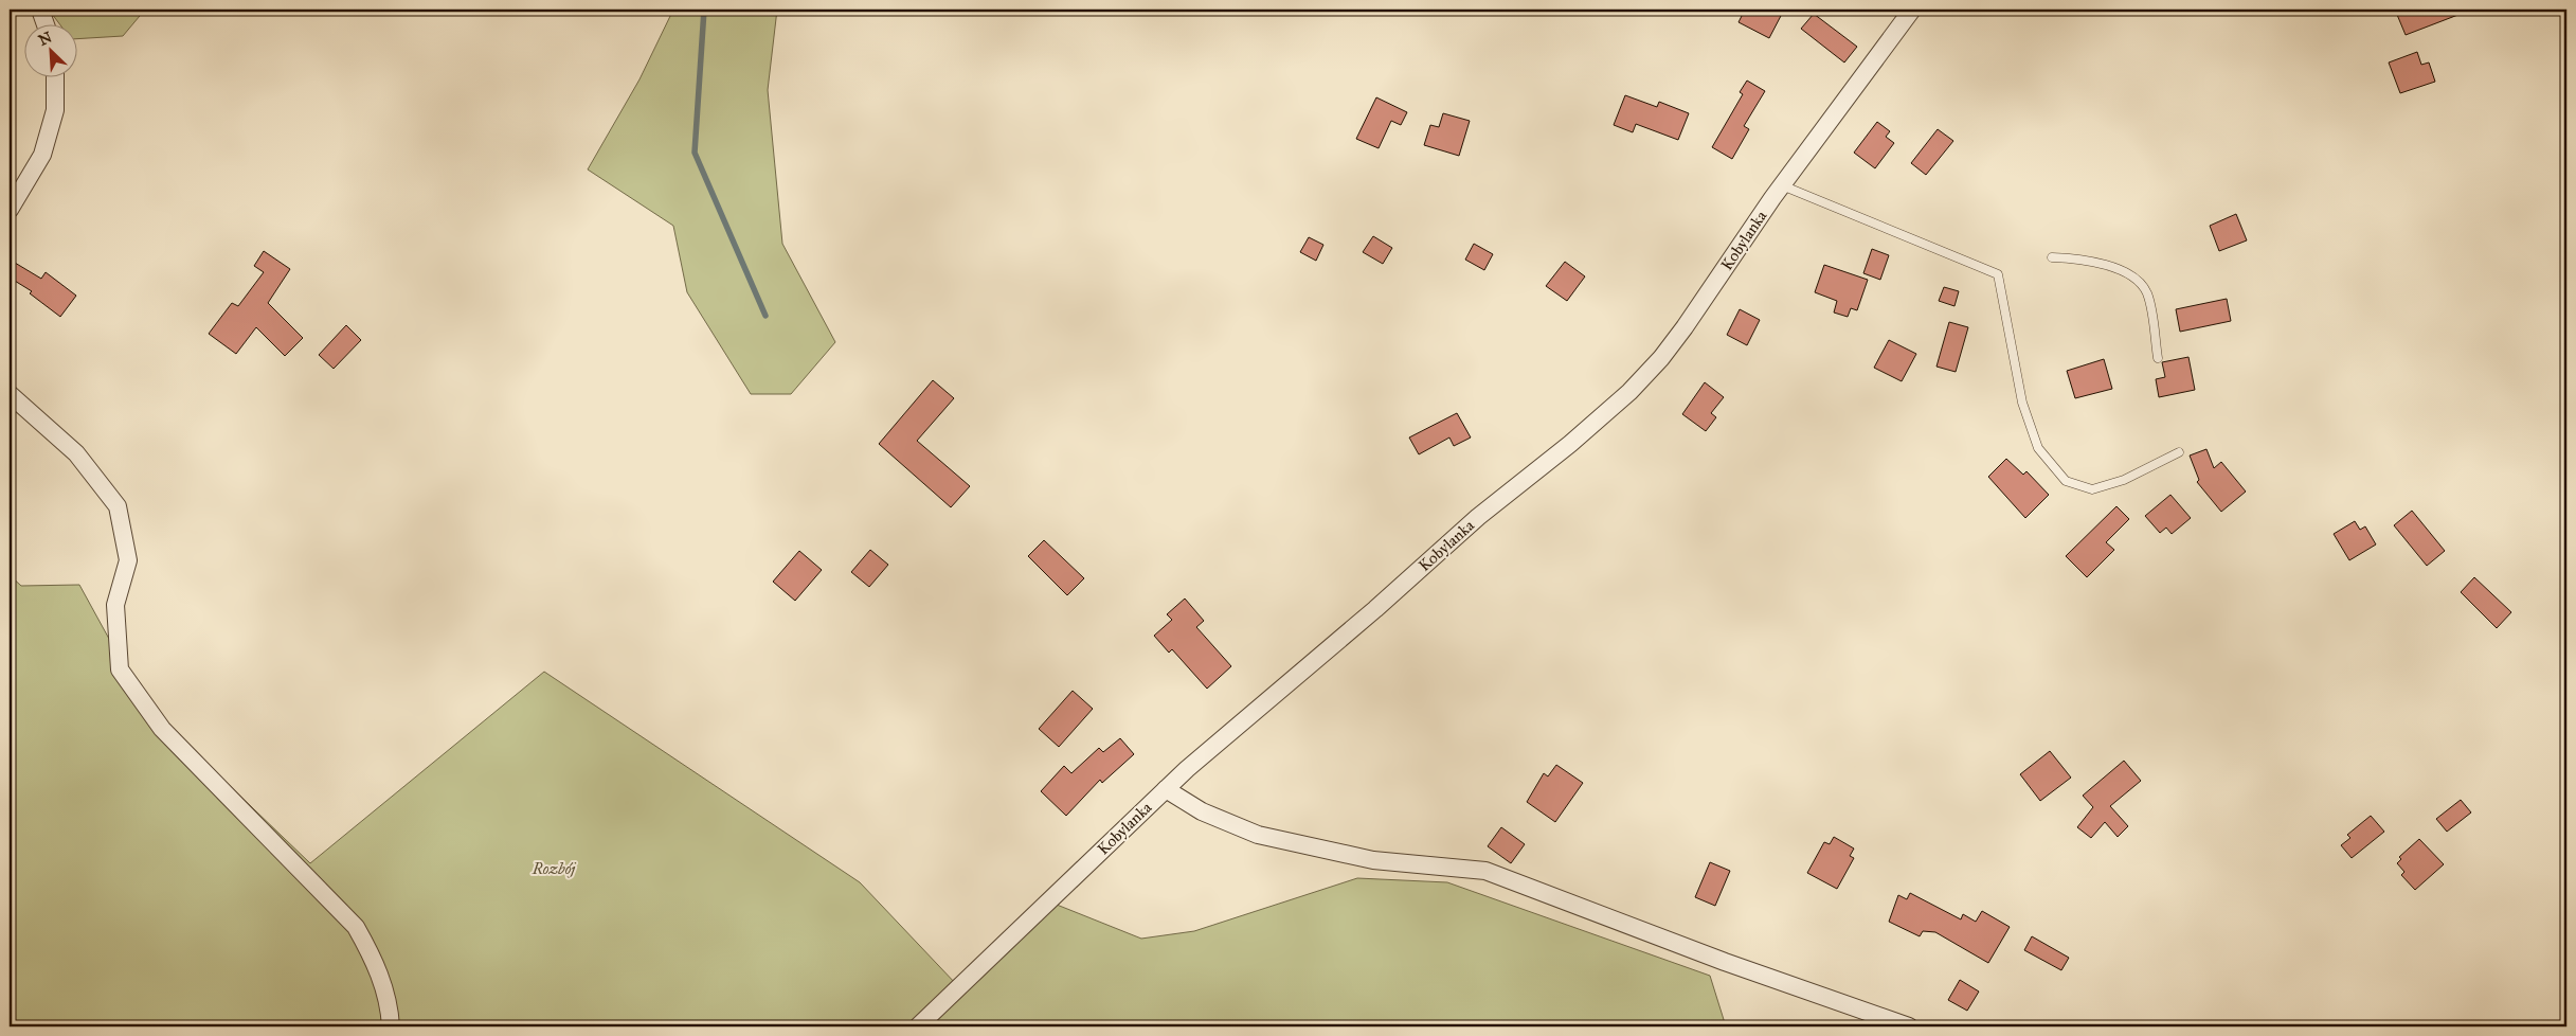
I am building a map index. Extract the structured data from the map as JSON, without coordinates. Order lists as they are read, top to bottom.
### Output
{
  "streets": {
    "street": ["Kobylanka"]
  },
  "parks": ["Rozbój"],
  "north": "top left"
}
